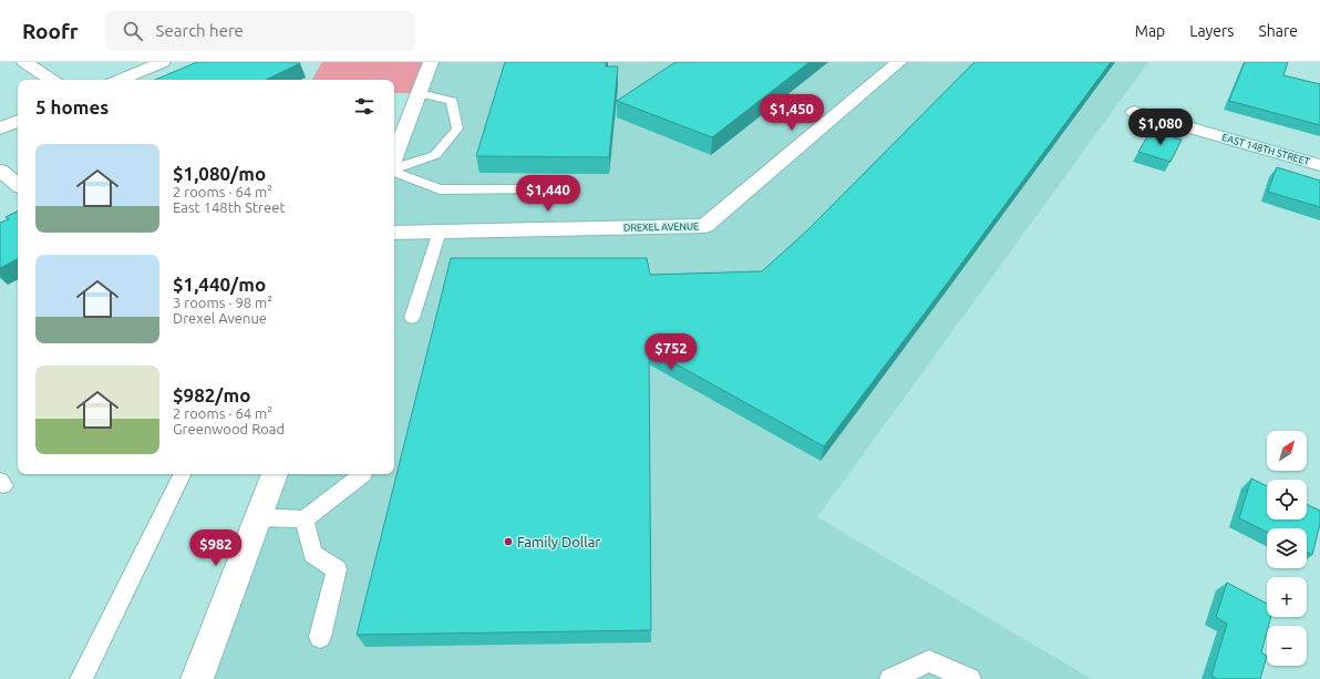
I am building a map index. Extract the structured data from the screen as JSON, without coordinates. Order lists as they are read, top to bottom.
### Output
{
  "streets": {
    "street": ["EAST 148TH STREET", "DREXEL AVENUE"]
  },
  "places": ["Family Dollar"],
  "north": "top right",
  "page": {
    "header": "Roofr",
    "search": "Search here",
    "nav": ["Map", "Layers", "Share"],
    "heading": "5 homes",
    "price": [
      "$1,450",
      "$1,080",
      "$1,440",
      "$752",
      "$982"
    ],
    "list": [
      {
        "name": "$1,080/mo",
        "note": "2 rooms · 64 m² · East 148th Street"
      },
      {
        "name": "$1,440/mo",
        "note": "3 rooms · 98 m² · Drexel Avenue"
      },
      {
        "name": "$982/mo",
        "note": "2 rooms · 64 m² · Greenwood Road"
      }
    ],
    "map_buttons": ["+", "−"]
  }
}
